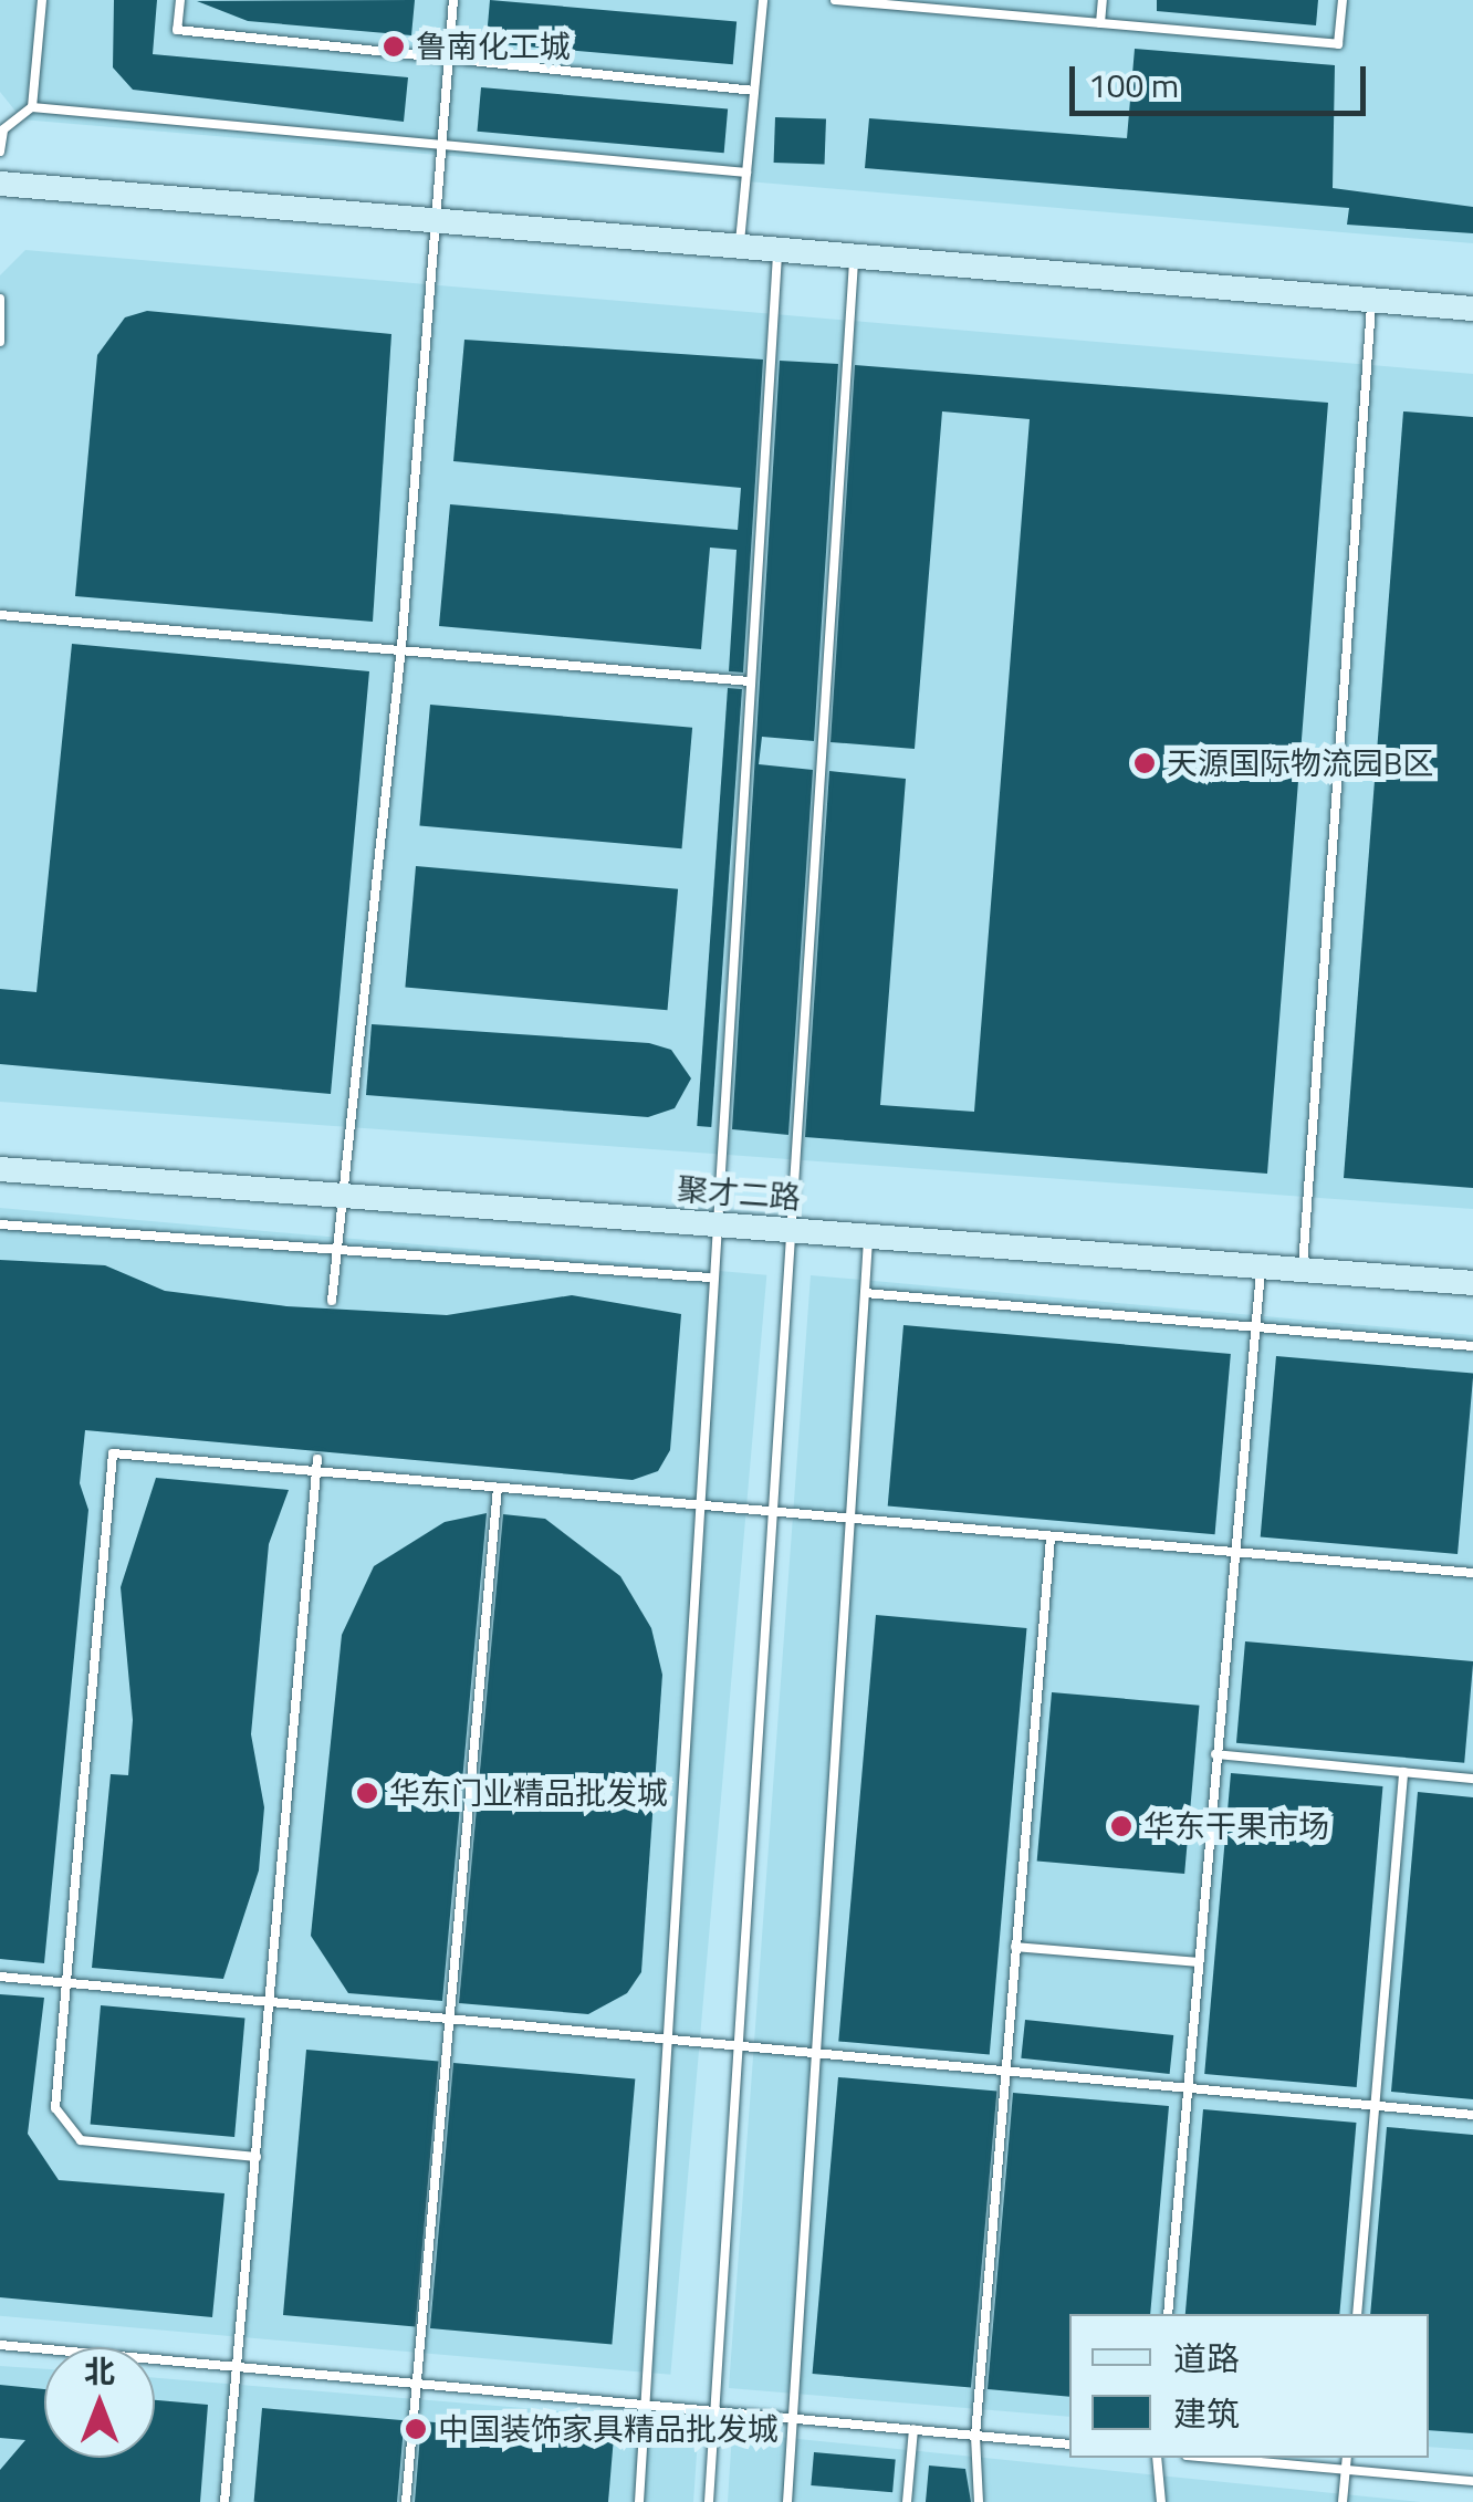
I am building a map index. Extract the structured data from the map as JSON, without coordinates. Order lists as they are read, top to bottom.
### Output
{
  "streets": {
    "street": ["聚才二路"]
  },
  "places": [
    "鲁南化工城",
    "天源国际物流园B区",
    "华东门业精品批发城",
    "华东干果市场",
    "中国装饰家具精品批发城"
  ],
  "legend": ["道路", "建筑"],
  "scale_bar": "100 m",
  "north": "top"
}
